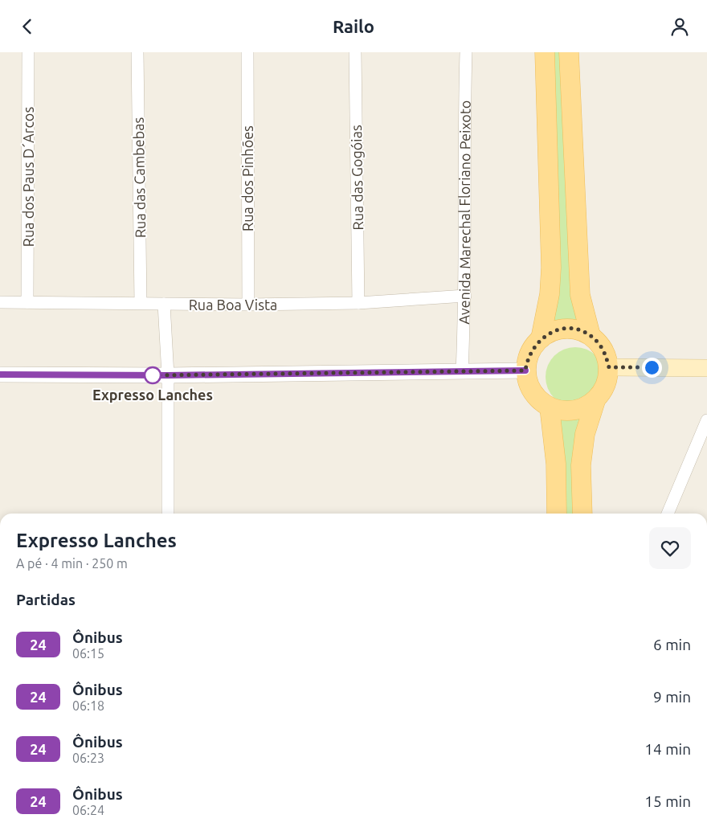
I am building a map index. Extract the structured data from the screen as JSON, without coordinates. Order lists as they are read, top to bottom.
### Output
{
  "streets": {
    "street": [
      "Rua dos Paus D´Arcos",
      "Rua das Cambebas",
      "Rua das Gogóias",
      "Rua dos Pinhões",
      "Avenida Marechal Floriano Peixoto",
      "Rua Boa Vista"
    ]
  },
  "crossings": [
    ["Rua dos Paus D´Arcos", "Rua Boa Vista"],
    ["Rua das Cambebas", "Rua Boa Vista"],
    ["Rua das Gogóias", "Rua Boa Vista"],
    ["Rua dos Pinhões", "Rua Boa Vista"],
    ["Avenida Marechal Floriano Peixoto", "Rua Boa Vista"]
  ],
  "places": ["Expresso Lanches"],
  "lines": ["bus line 24"],
  "page": {
    "header": "Railo",
    "heading": [
      ["Expresso Lanches", "A pé · 4 min · 250 m"],
      "Partidas"
    ],
    "list": [
      {
        "mark": "24",
        "name": "Ônibus",
        "note": "06:15",
        "value": "6 min"
      },
      {
        "mark": "24",
        "name": "Ônibus",
        "note": "06:18",
        "value": "9 min"
      },
      {
        "mark": "24",
        "name": "Ônibus",
        "note": "06:23",
        "value": "14 min"
      },
      {
        "mark": "24",
        "name": "Ônibus",
        "note": "06:24",
        "value": "15 min"
      }
    ]
  }
}
